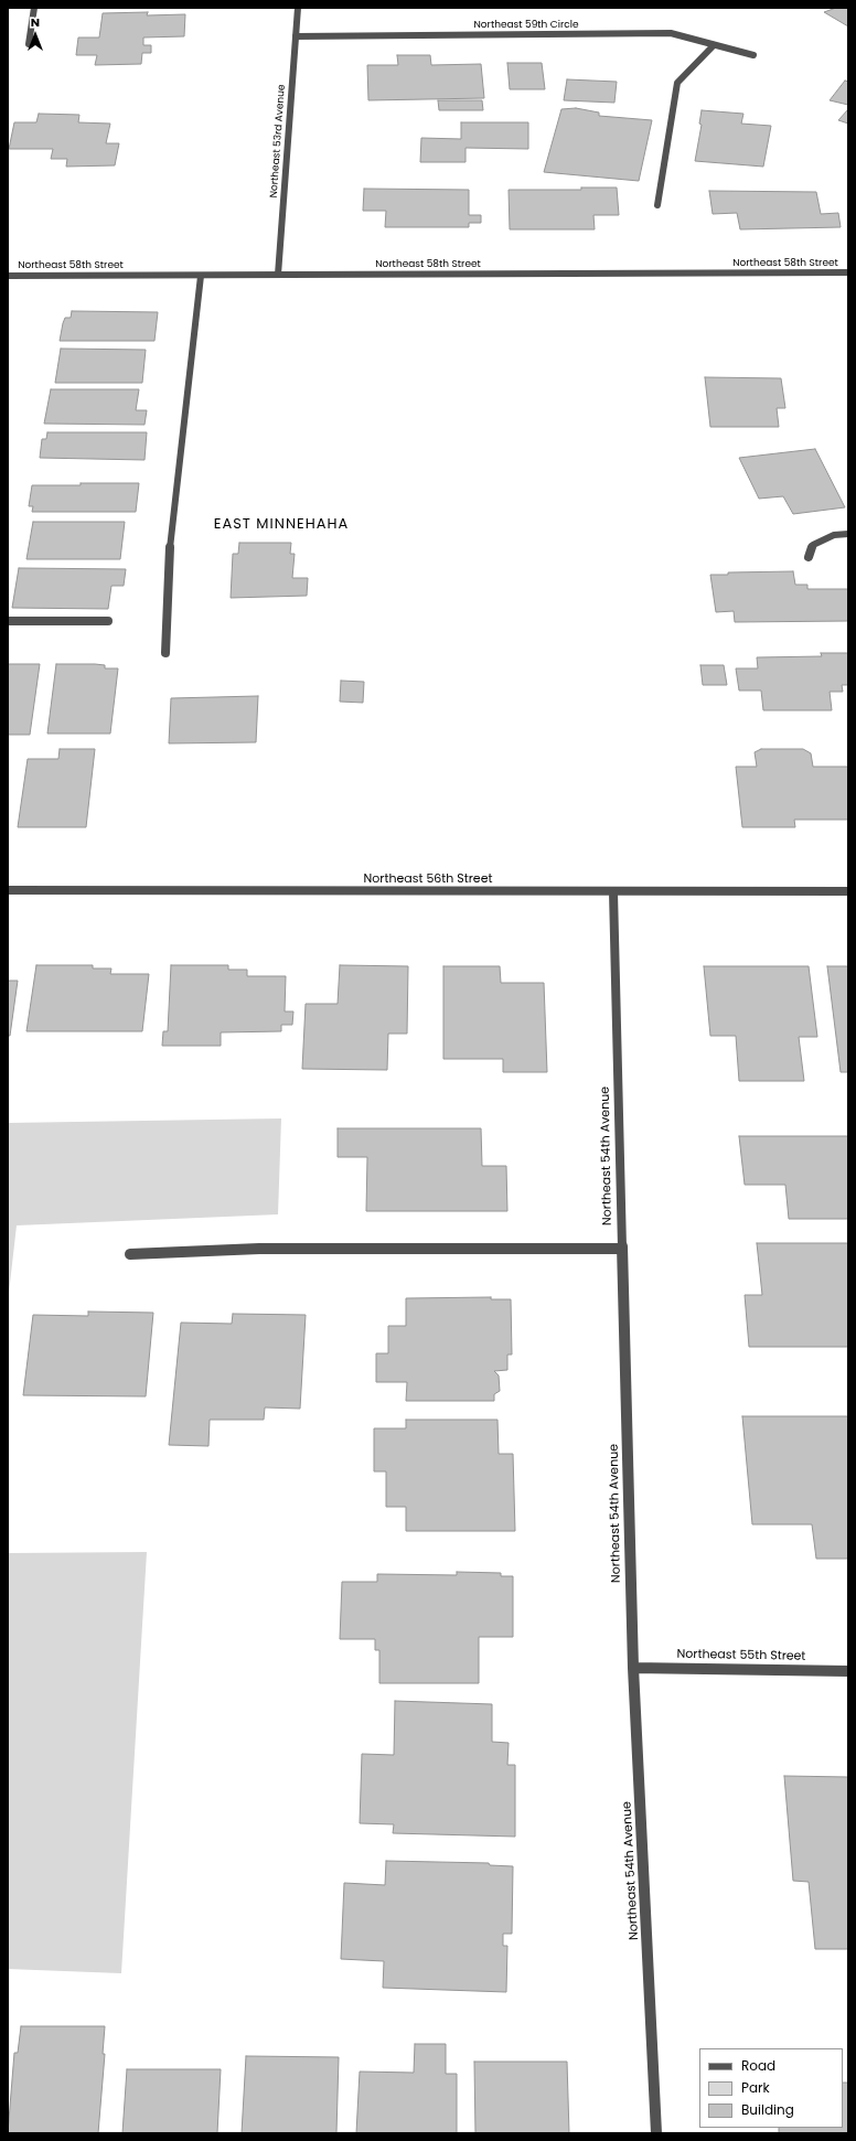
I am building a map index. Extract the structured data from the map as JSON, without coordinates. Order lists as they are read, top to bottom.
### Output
{
  "streets": {
    "street": [
      "Northeast 59th Circle",
      "Northeast 53rd Avenue",
      "Northeast 58th Street",
      "Northeast 56th Street",
      "Northeast 54th Avenue",
      "Northeast 55th Street"
    ]
  },
  "crossings": [
    ["Northeast 59th Circle", "Northeast 53rd Avenue"],
    ["Northeast 53rd Avenue", "Northeast 58th Street"],
    ["Northeast 56th Street", "Northeast 54th Avenue"],
    ["Northeast 54th Avenue", "Northeast 55th Street"]
  ],
  "districts": ["EAST MINNEHAHA"],
  "legend": ["Road", "Park", "Building"],
  "north": "top"
}
